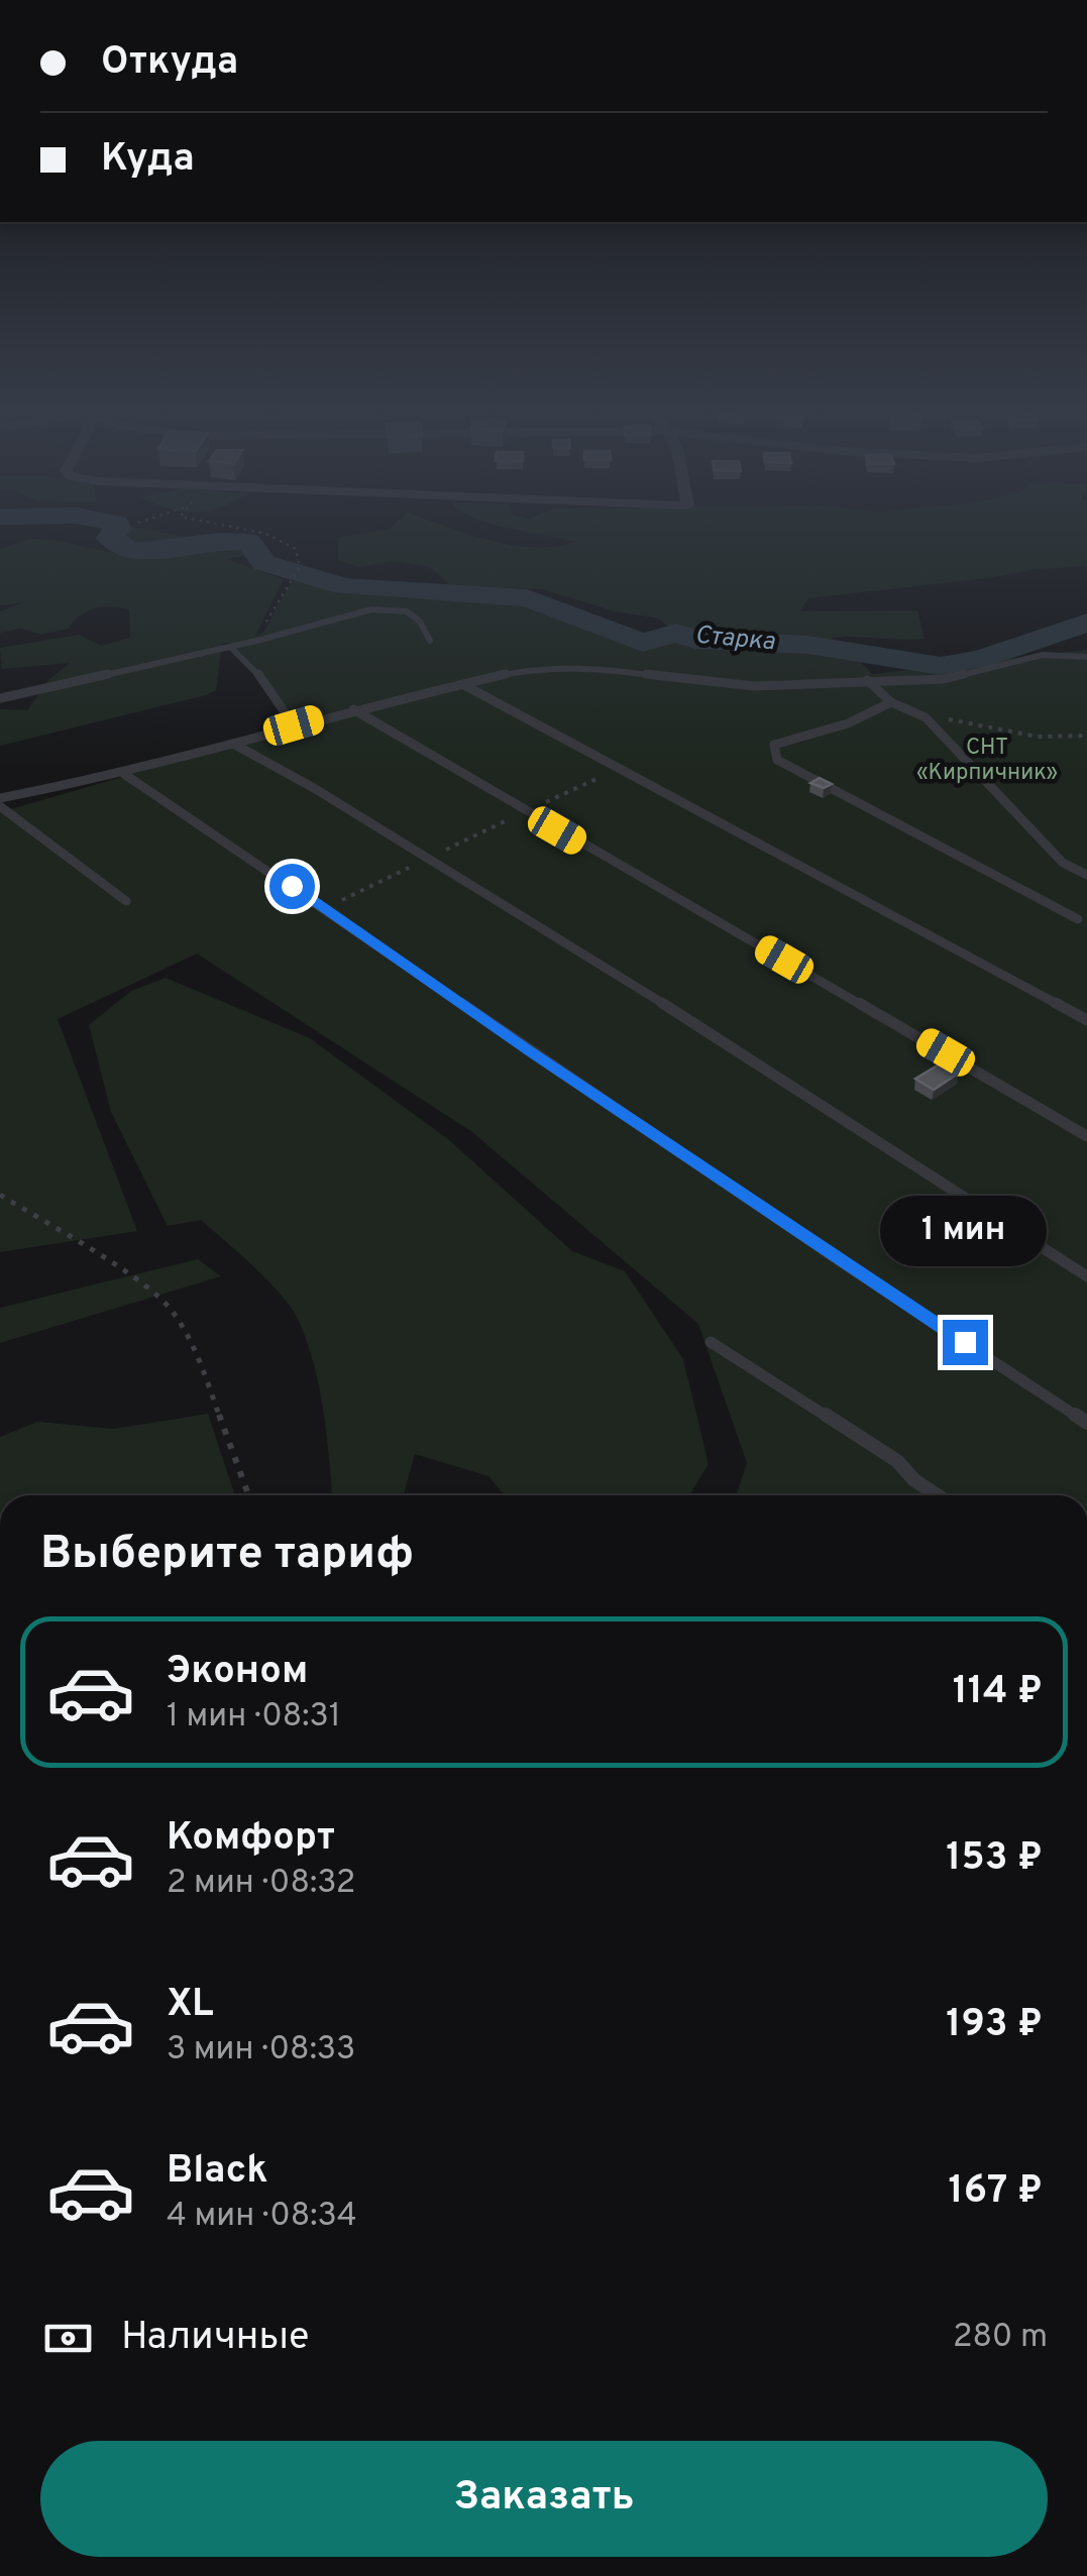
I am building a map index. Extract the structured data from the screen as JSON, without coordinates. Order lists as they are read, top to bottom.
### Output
{
  "water": ["Старка"],
  "parks": ["СНТ «Кирпичник»"],
  "page": {
    "banner": ["Откуда", "Куда"],
    "bubble": "1 мин",
    "heading": "Выберите тариф",
    "list": [
      {
        "name": "Эконом",
        "note": "1 мин · 08:31",
        "value": "114 ₽"
      },
      {
        "name": "Комфорт",
        "note": "2 мин · 08:32",
        "value": "153 ₽"
      },
      {
        "name": "XL",
        "note": "3 мин · 08:33",
        "value": "193 ₽"
      },
      {
        "name": "Black",
        "note": "4 мин · 08:34",
        "value": "167 ₽"
      }
    ],
    "pay": ["Наличные", "280 m"],
    "buttons": "Заказать"
  }
}
